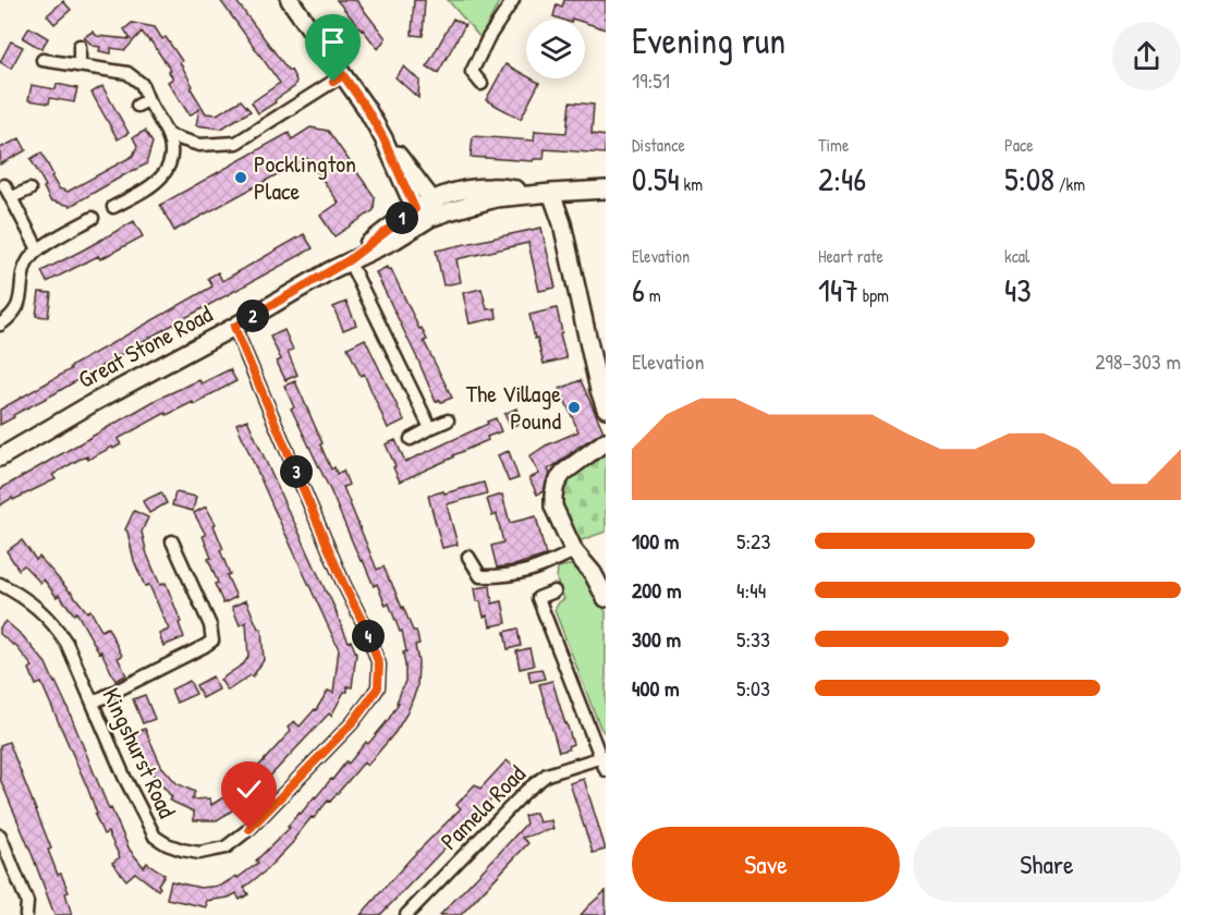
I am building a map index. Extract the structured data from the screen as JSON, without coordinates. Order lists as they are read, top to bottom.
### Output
{
  "streets": {
    "street": ["Great Stone Road", "Kingshurst Road", "Pamela Road"]
  },
  "crossings": [
    ["Great Stone Road", "Kingshurst Road"]
  ],
  "places": ["Pocklington Place", "The Village Pound"],
  "page": {
    "heading": ["Evening run", "19:51"],
    "stats": [
      ["Distance", "0.54 km"],
      ["Time", "2:46"],
      ["Pace", "5:08 /km"],
      ["Elevation", "6 m"],
      ["Heart rate", "147 bpm"],
      ["kcal", "43"]
    ],
    "pins": [
      "1",
      "2",
      "3",
      "4"
    ],
    "chart": ["Elevation", "298–303 m"],
    "list": [
      {
        "name": "100 m",
        "note": "5:23"
      },
      {
        "name": "200 m",
        "note": "4:44"
      },
      {
        "name": "300 m",
        "note": "5:33"
      },
      {
        "name": "400 m",
        "note": "5:03"
      }
    ],
    "buttons": ["Save", "Share"]
  }
}
